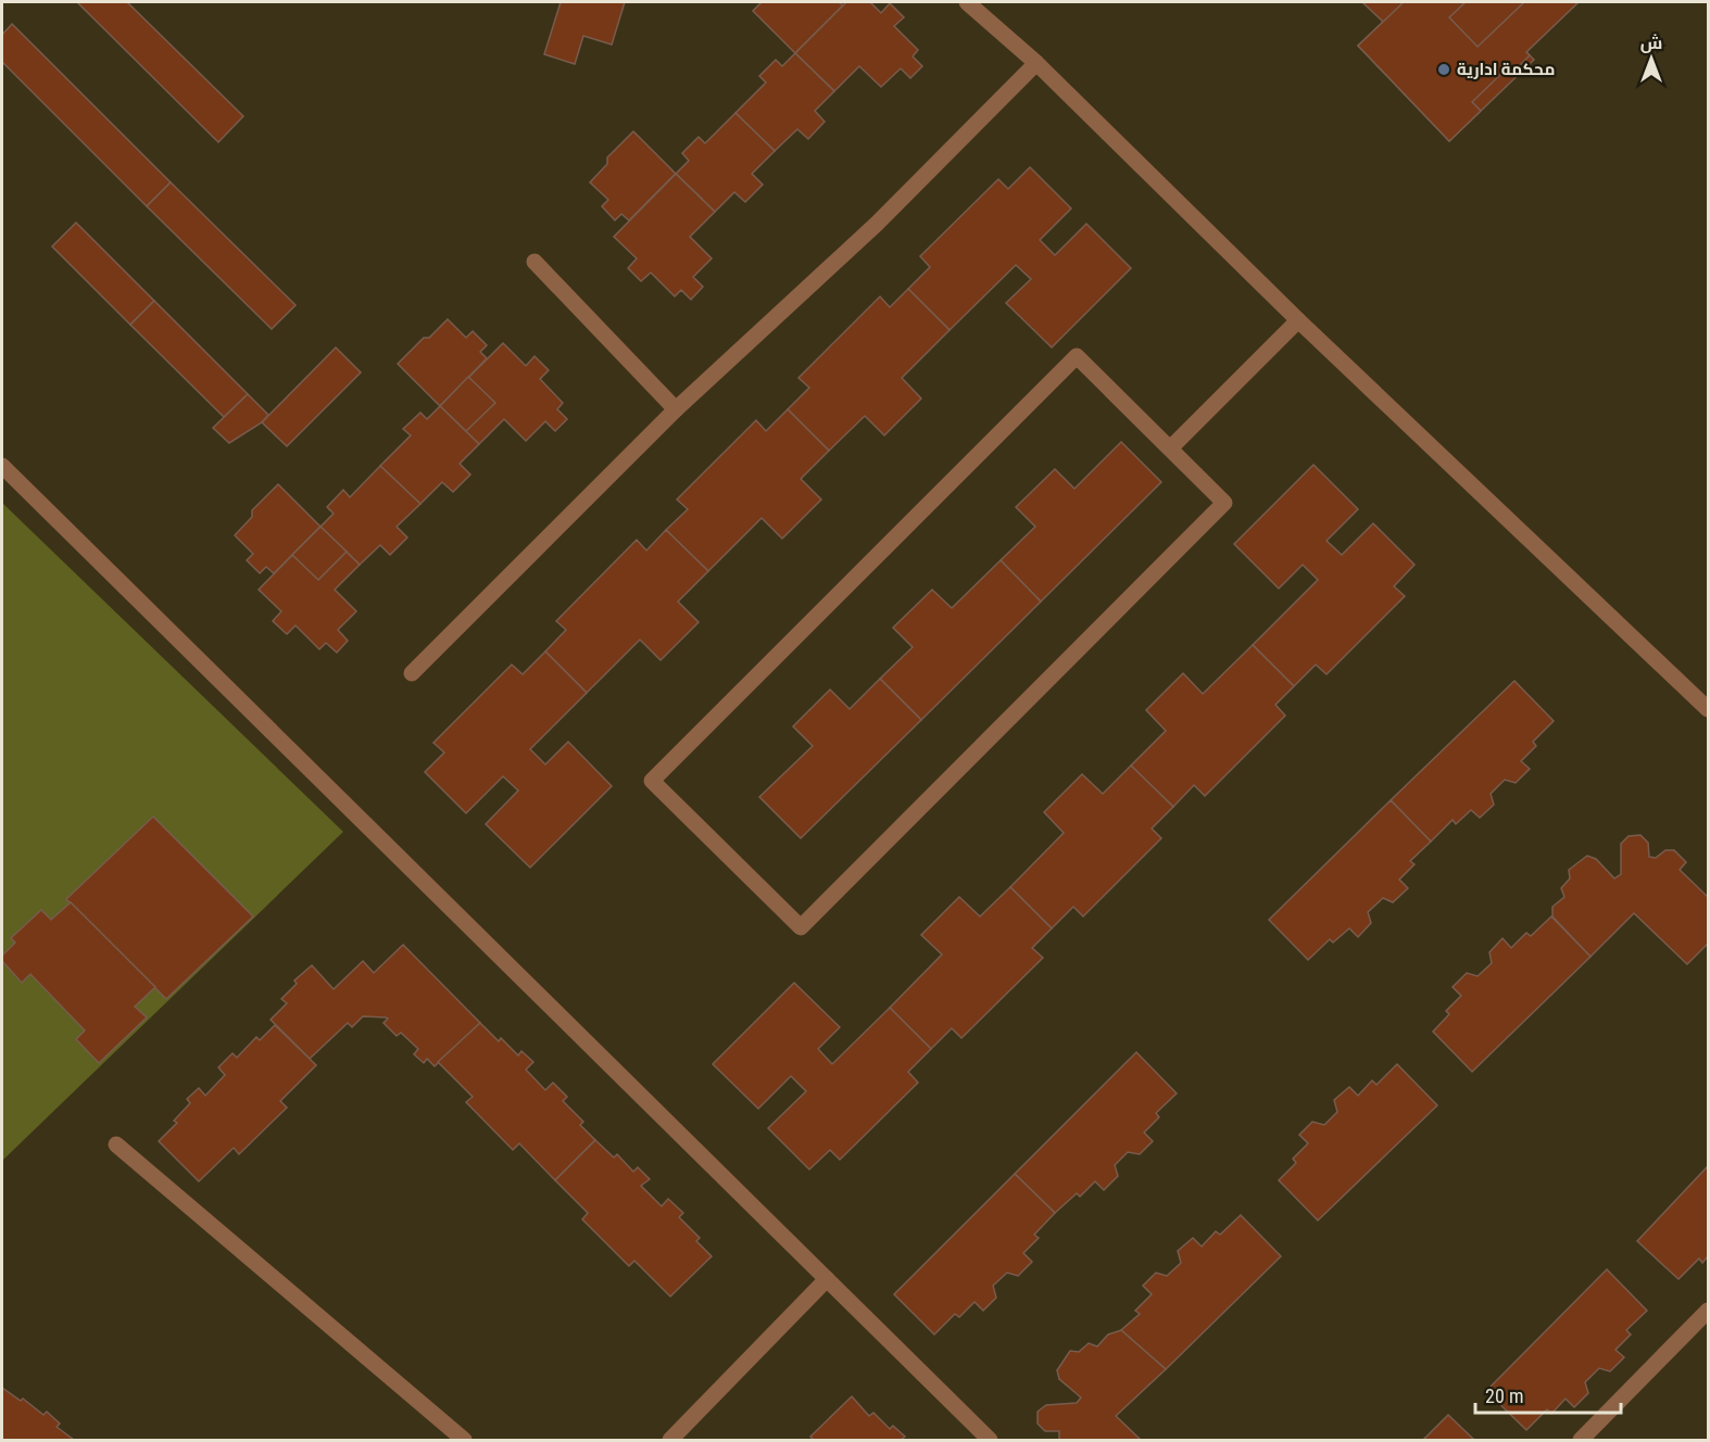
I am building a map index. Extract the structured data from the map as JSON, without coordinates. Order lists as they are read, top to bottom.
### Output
{
  "places": ["محكمة ادارية"],
  "scale_bar": "20 m",
  "north": "top"
}
